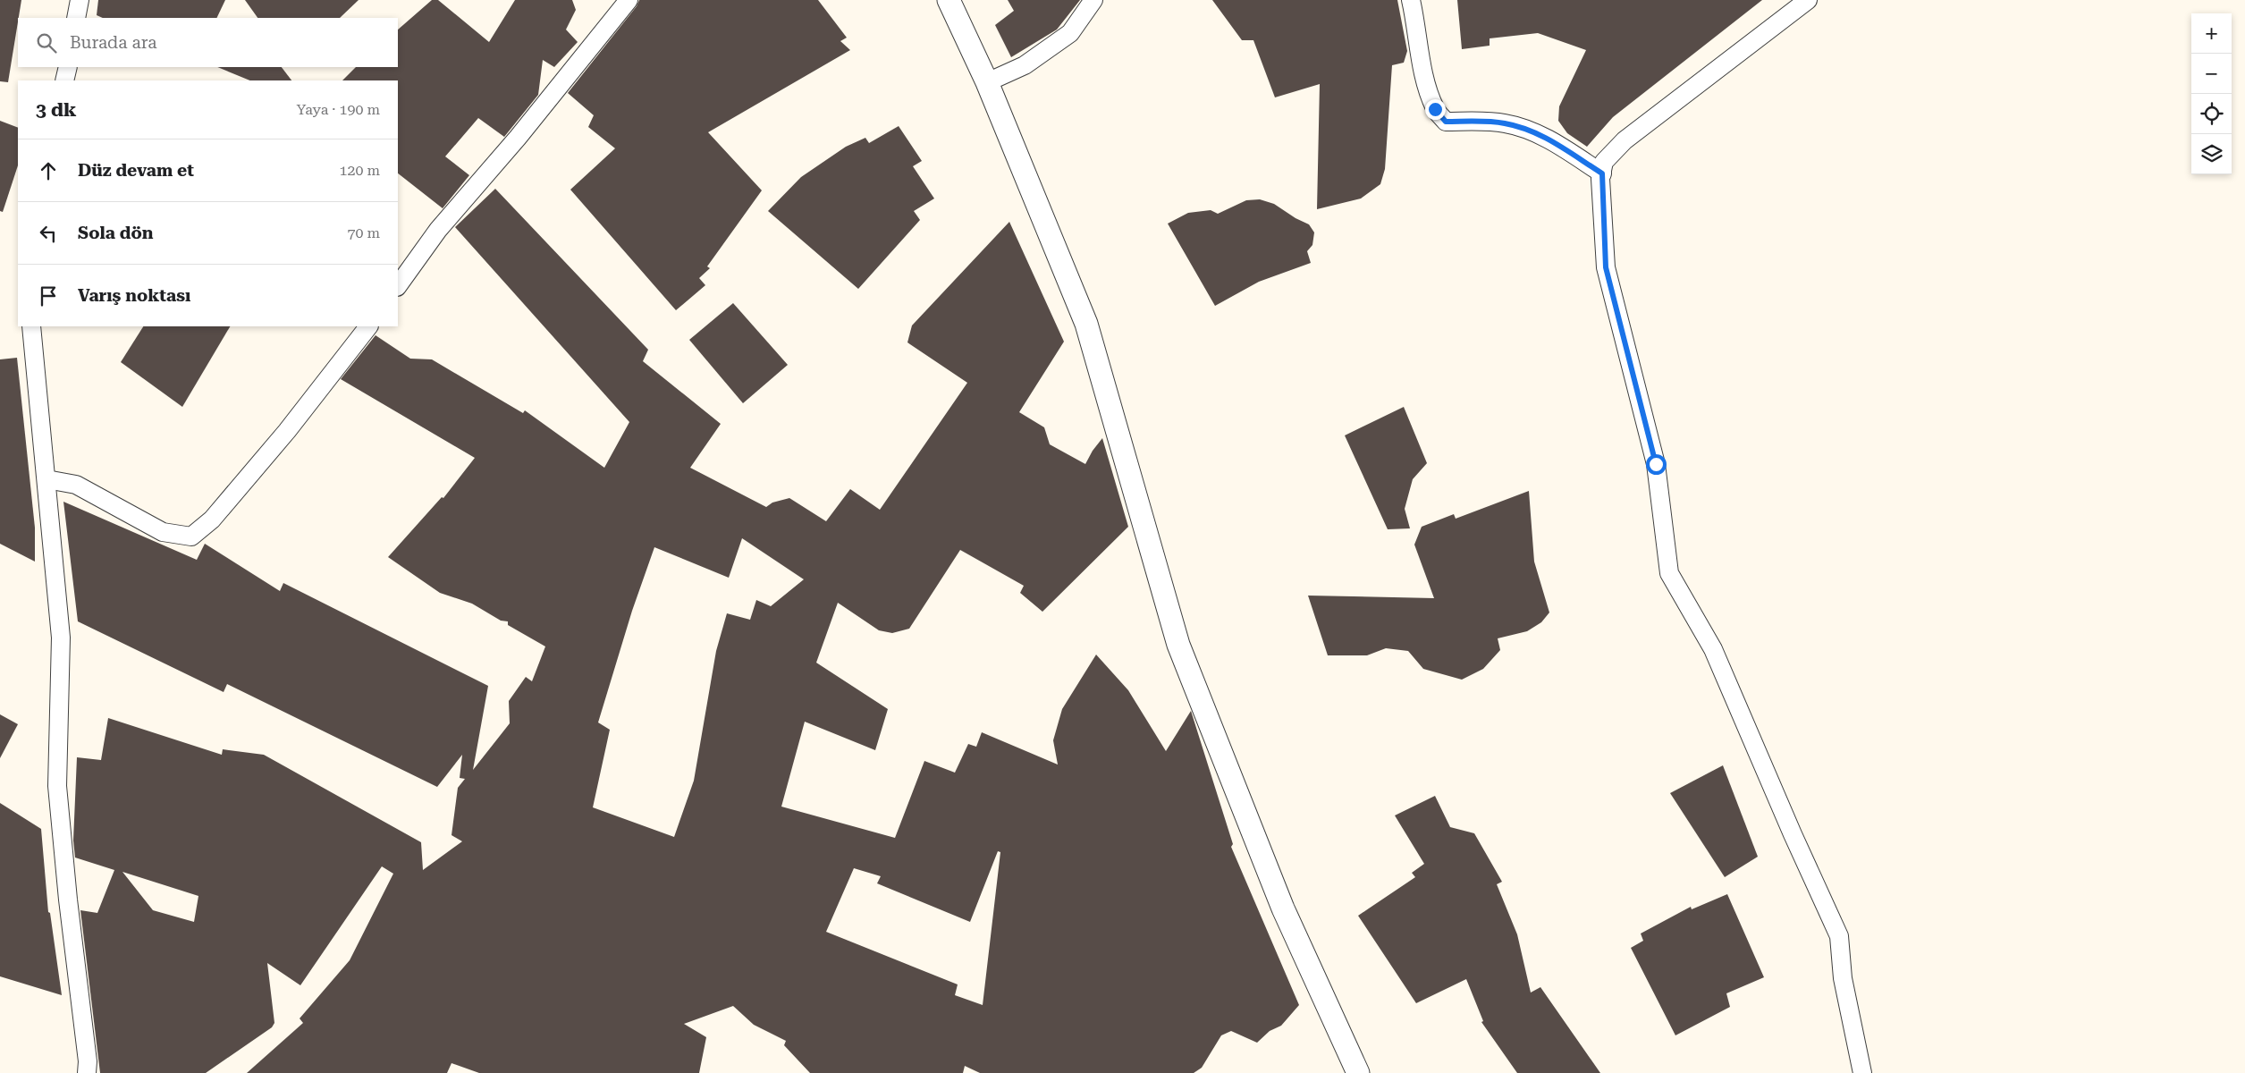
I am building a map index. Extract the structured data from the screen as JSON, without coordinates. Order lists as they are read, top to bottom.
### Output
{
  "page": {
    "map_buttons": ["+", "−"],
    "search": "Burada ara",
    "heading": ["3 dk", "Yaya · 190 m"],
    "list": [
      ["Düz devam et", "120 m"],
      ["Sola dön", "70 m"],
      "Varış noktası"
    ]
  }
}
